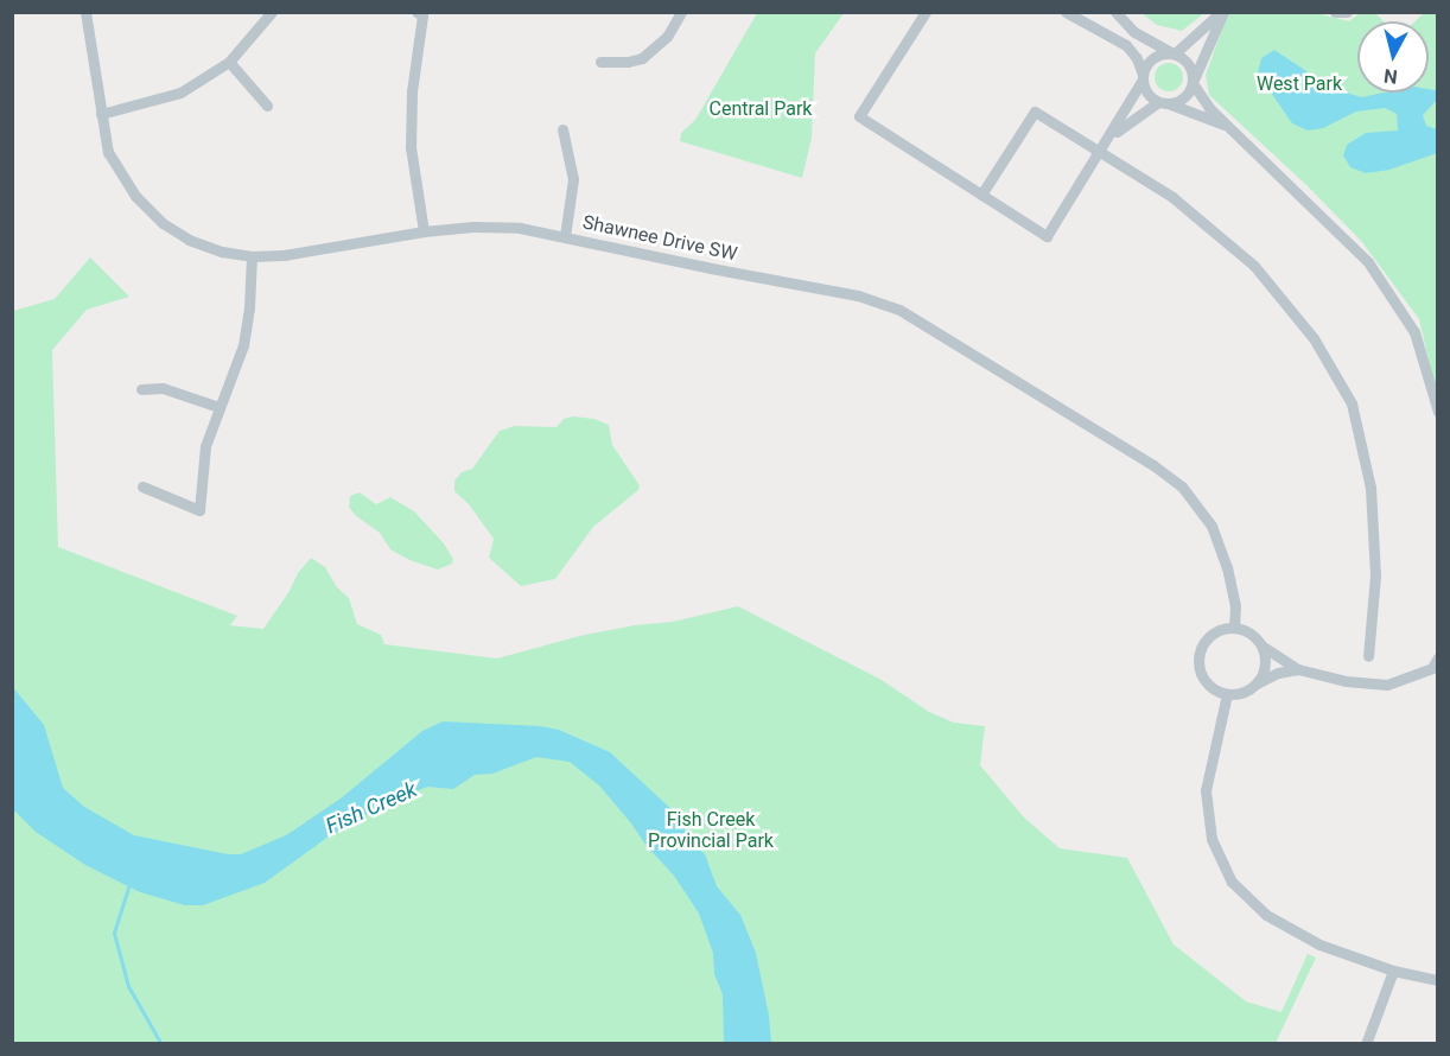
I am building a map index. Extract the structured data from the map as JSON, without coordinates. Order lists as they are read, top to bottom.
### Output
{
  "streets": {
    "street": ["Shawnee Drive SW"]
  },
  "water": ["Fish Creek"],
  "parks": ["West Park", "Central Park", "Fish Creek Provincial Park"],
  "north": "bottom"
}
